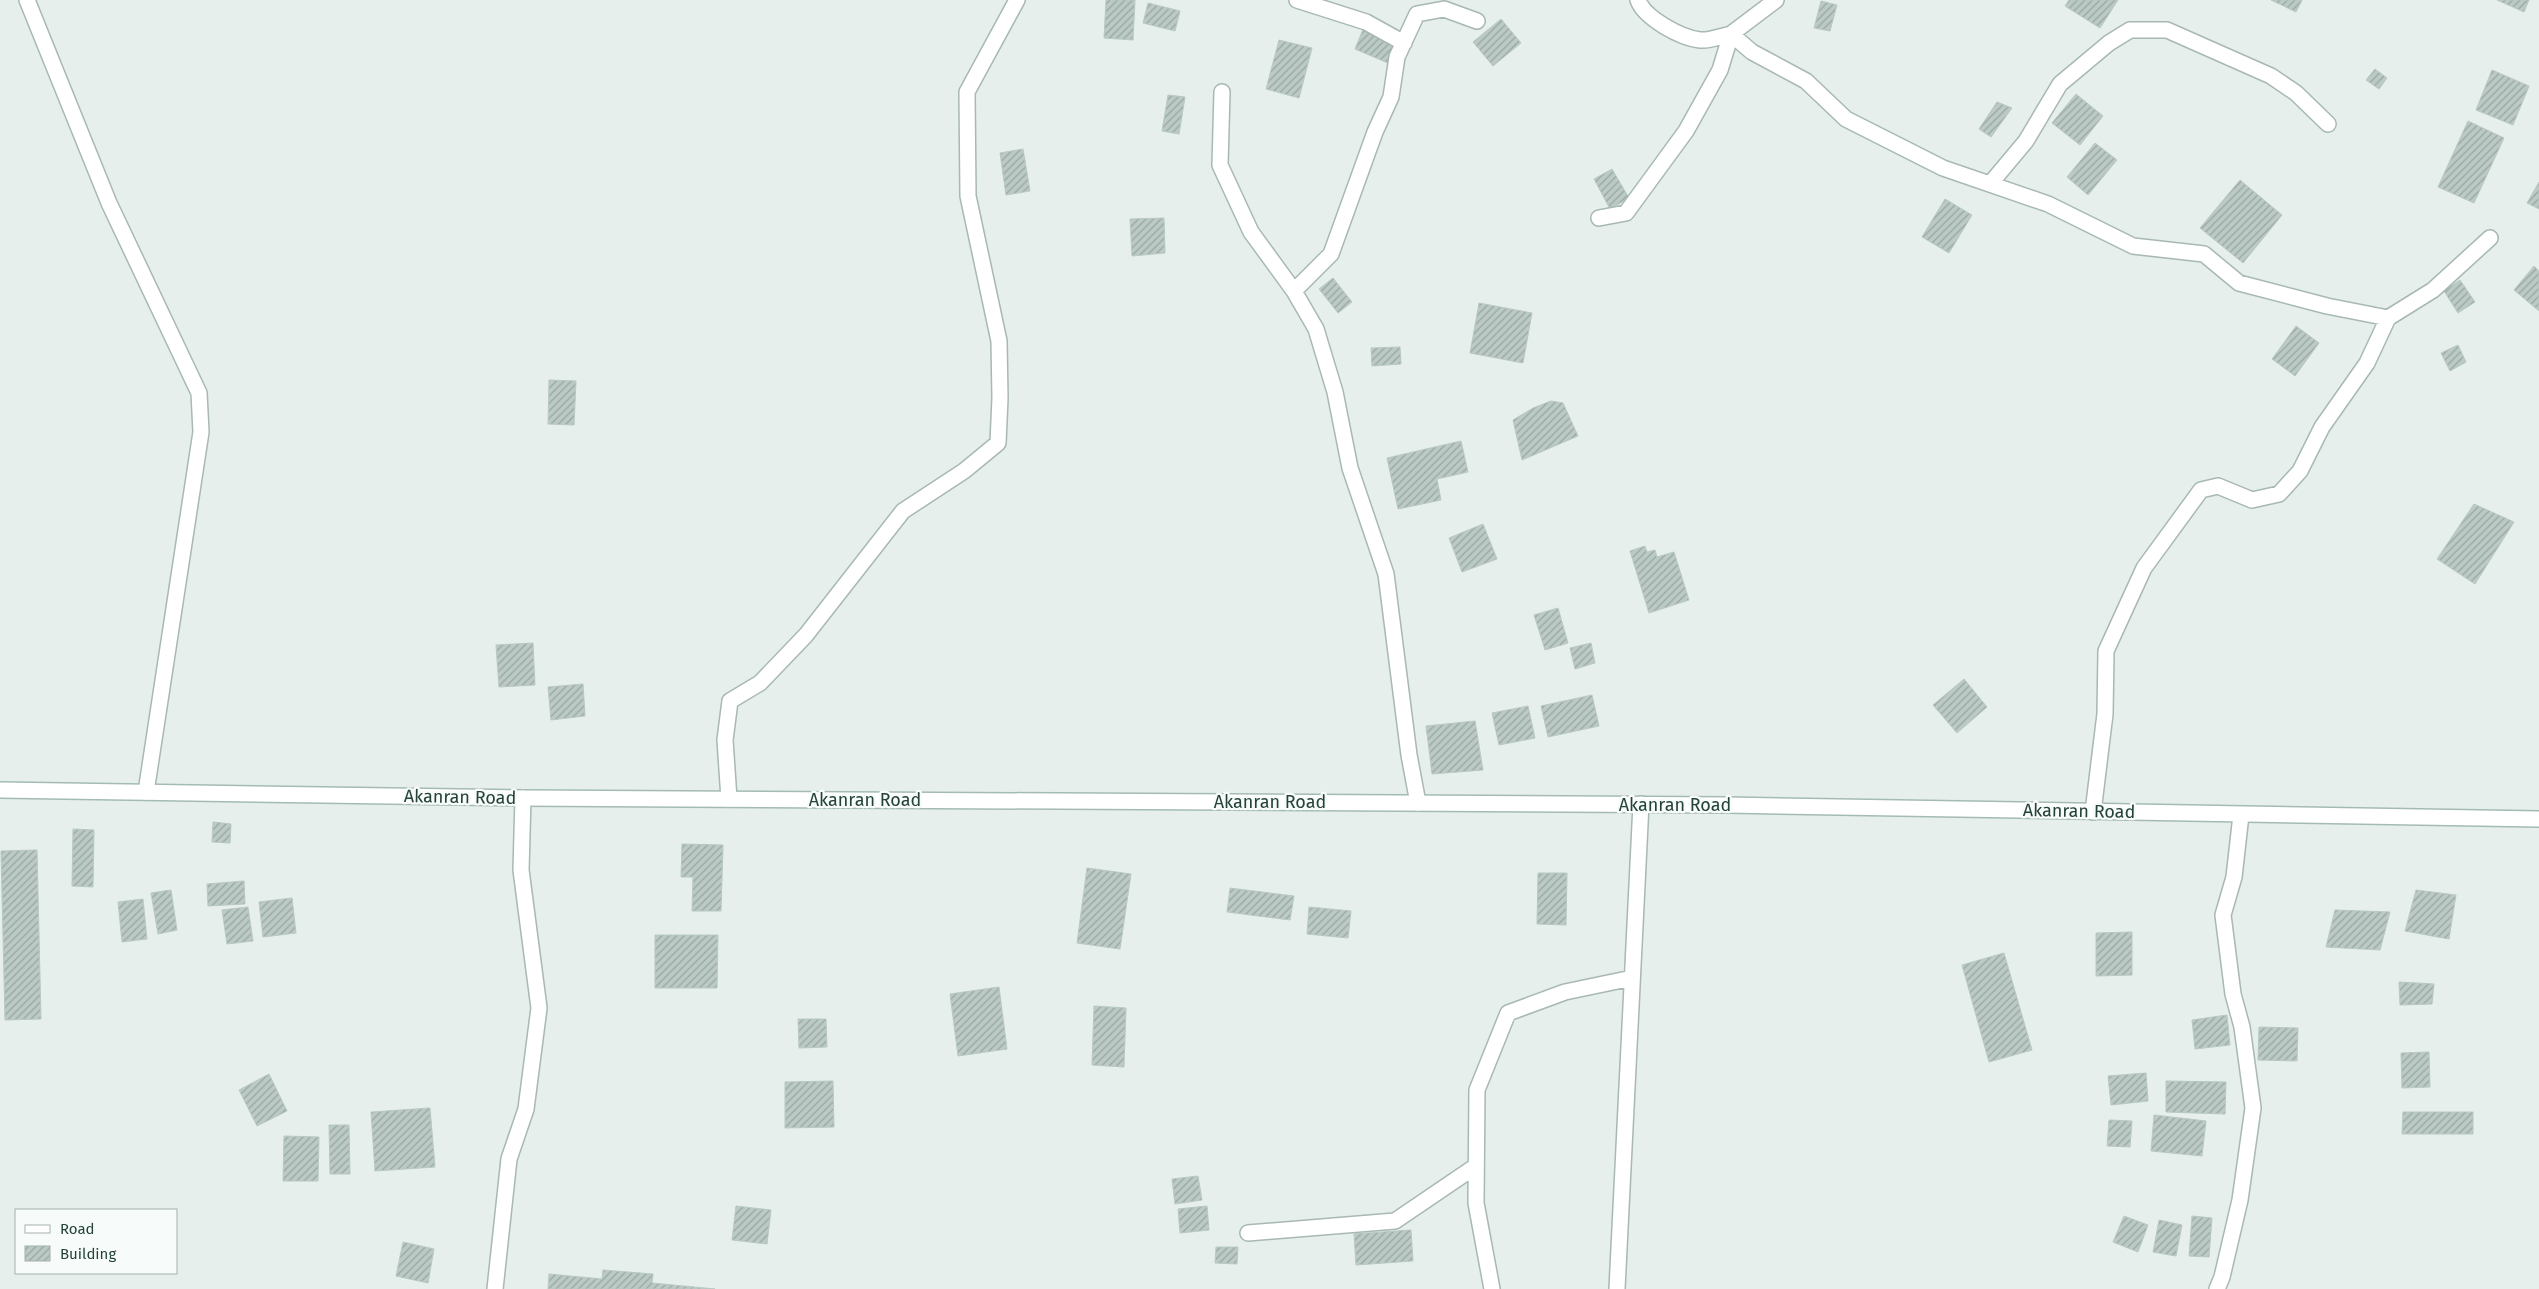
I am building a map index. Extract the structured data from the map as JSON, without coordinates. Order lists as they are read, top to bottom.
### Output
{
  "streets": {
    "street": ["Akanran Road"]
  },
  "legend": ["Road", "Building"]
}
